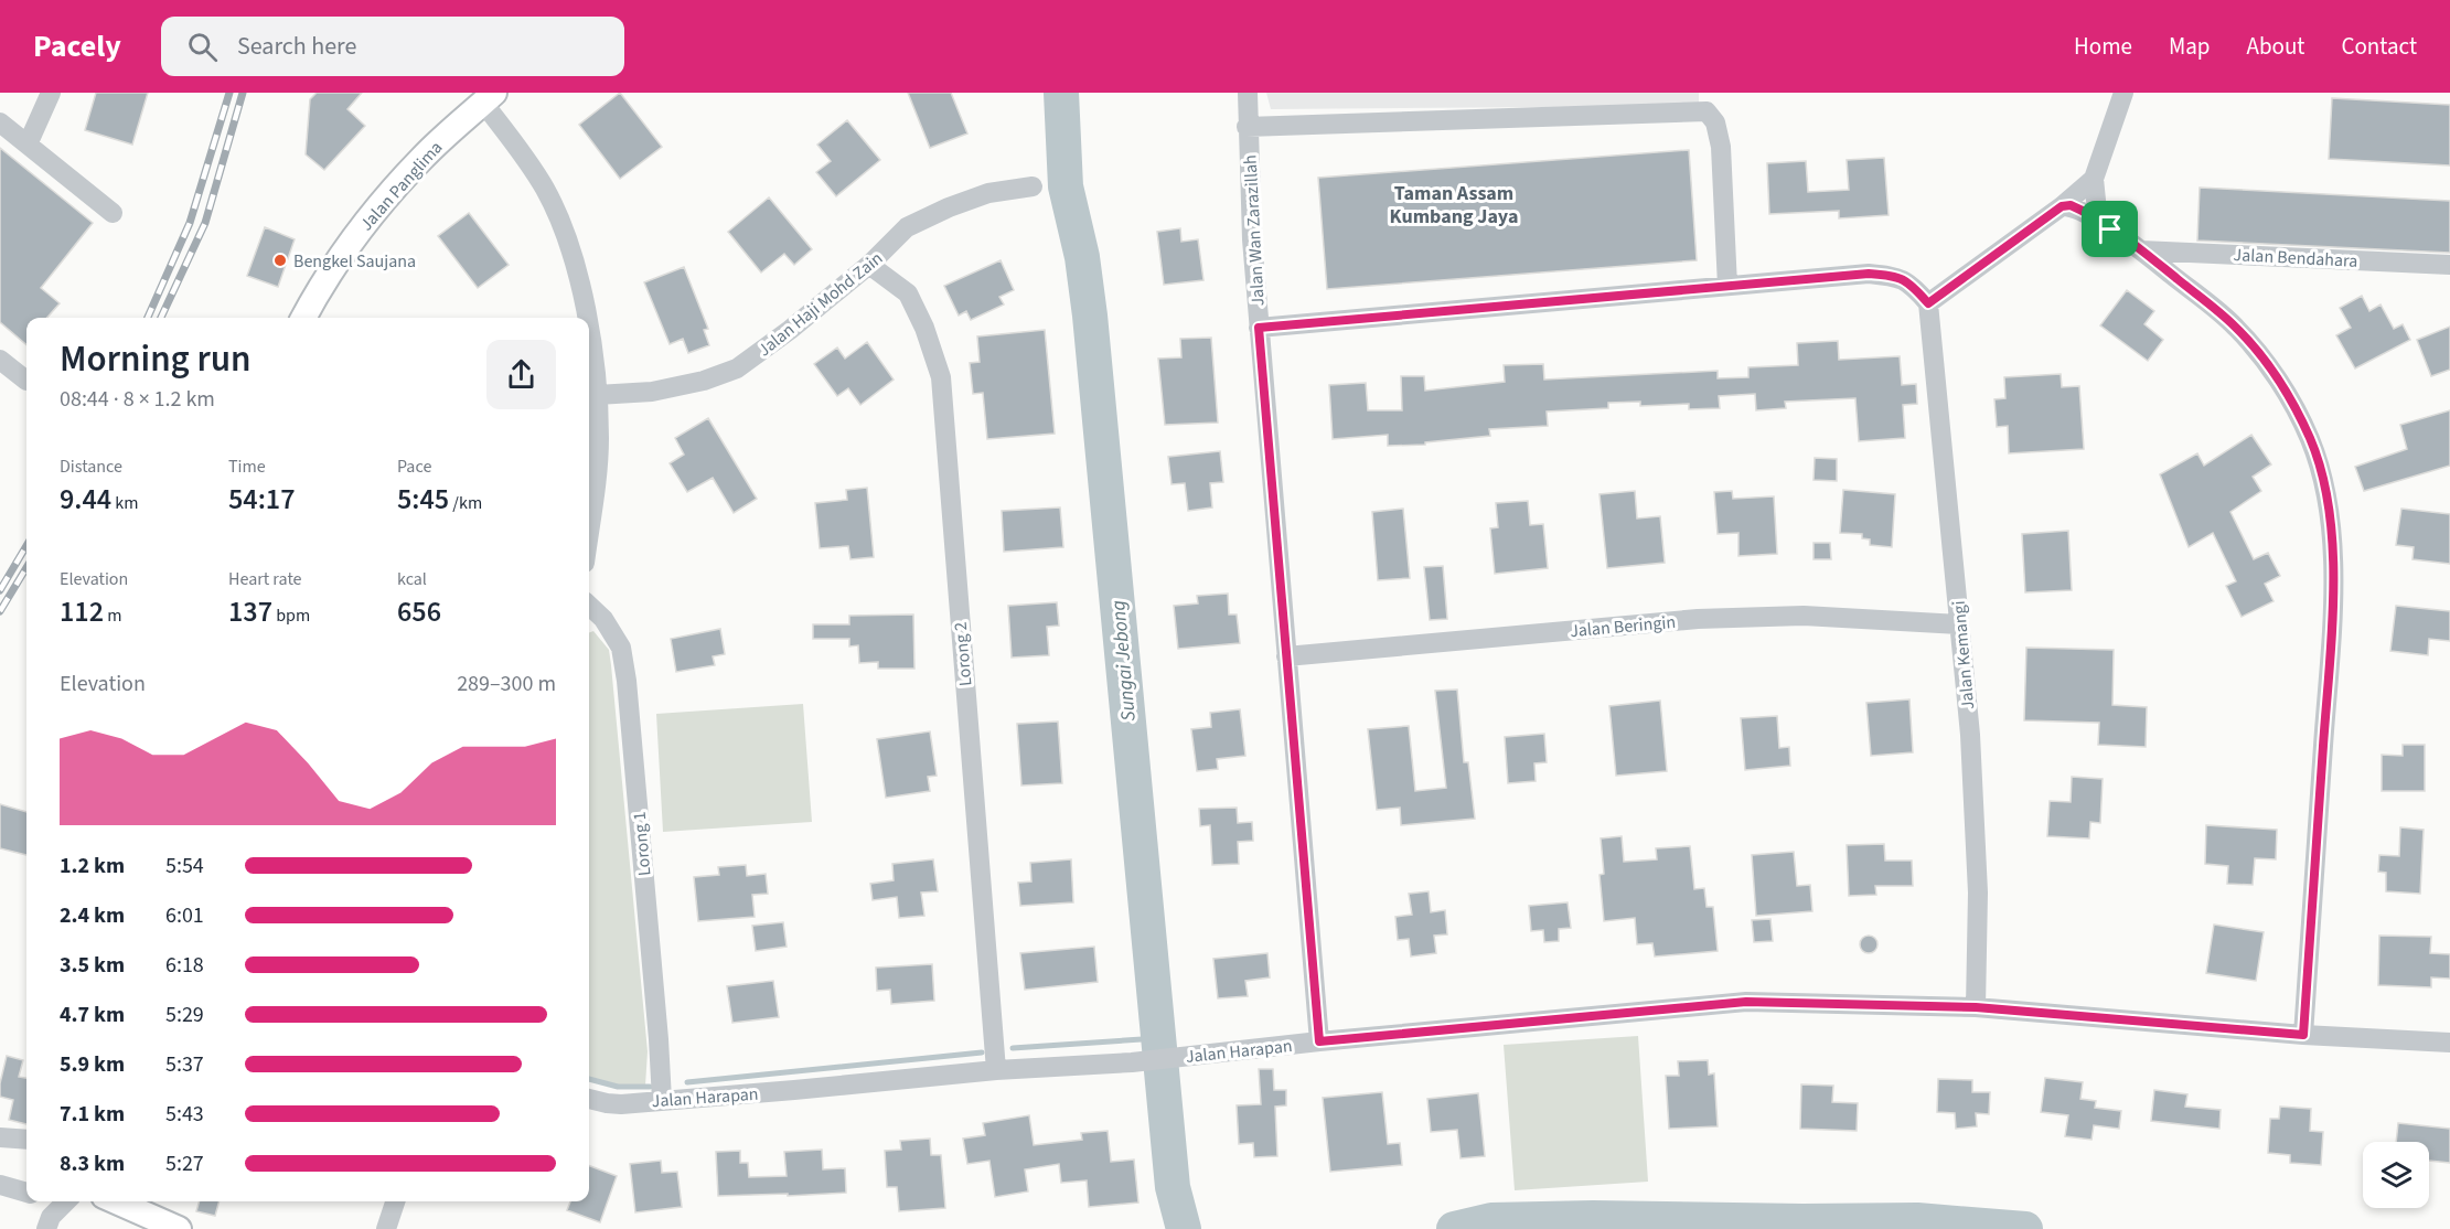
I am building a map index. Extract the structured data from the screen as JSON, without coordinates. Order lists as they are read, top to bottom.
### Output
{
  "streets": {
    "main road": ["Jalan Panglima"],
    "street": [
      "Jalan Wan Zarazillah",
      "Jalan Bendahara",
      "Jalan Haji Mohd Zain",
      "Jalan Beringin",
      "Lorong 2",
      "Jalan Kemangi",
      "Lorong 1",
      "Jalan Harapan"
    ]
  },
  "crossings": [
    ["Jalan Wan Zarazillah", "Jalan Beringin"],
    ["Jalan Wan Zarazillah", "Jalan Harapan"],
    ["Jalan Haji Mohd Zain", "Lorong 2"],
    ["Jalan Beringin", "Jalan Kemangi"],
    ["Lorong 2", "Jalan Harapan"],
    ["Jalan Kemangi", "Jalan Harapan"],
    ["Lorong 1", "Jalan Harapan"]
  ],
  "districts": ["Taman Assam Kumbang Jaya"],
  "water": ["Sungai Jebong"],
  "places": ["Bengkel Saujana"],
  "page": {
    "header": "Pacely",
    "search": "Search here",
    "nav": [
      "Home",
      "Map",
      "About",
      "Contact"
    ],
    "heading": ["Morning run", "08:44 · 8 × 1.2 km"],
    "stats": [
      ["Distance", "9.44 km"],
      ["Time", "54:17"],
      ["Pace", "5:45 /km"],
      ["Elevation", "112 m"],
      ["Heart rate", "137 bpm"],
      ["kcal", "656"]
    ],
    "chart": ["Elevation", "289–300 m"],
    "list": [
      {
        "name": "1.2 km",
        "note": "5:54"
      },
      {
        "name": "2.4 km",
        "note": "6:01"
      },
      {
        "name": "3.5 km",
        "note": "6:18"
      },
      {
        "name": "4.7 km",
        "note": "5:29"
      },
      {
        "name": "5.9 km",
        "note": "5:37"
      },
      {
        "name": "7.1 km",
        "note": "5:43"
      },
      {
        "name": "8.3 km",
        "note": "5:27"
      }
    ]
  }
}
